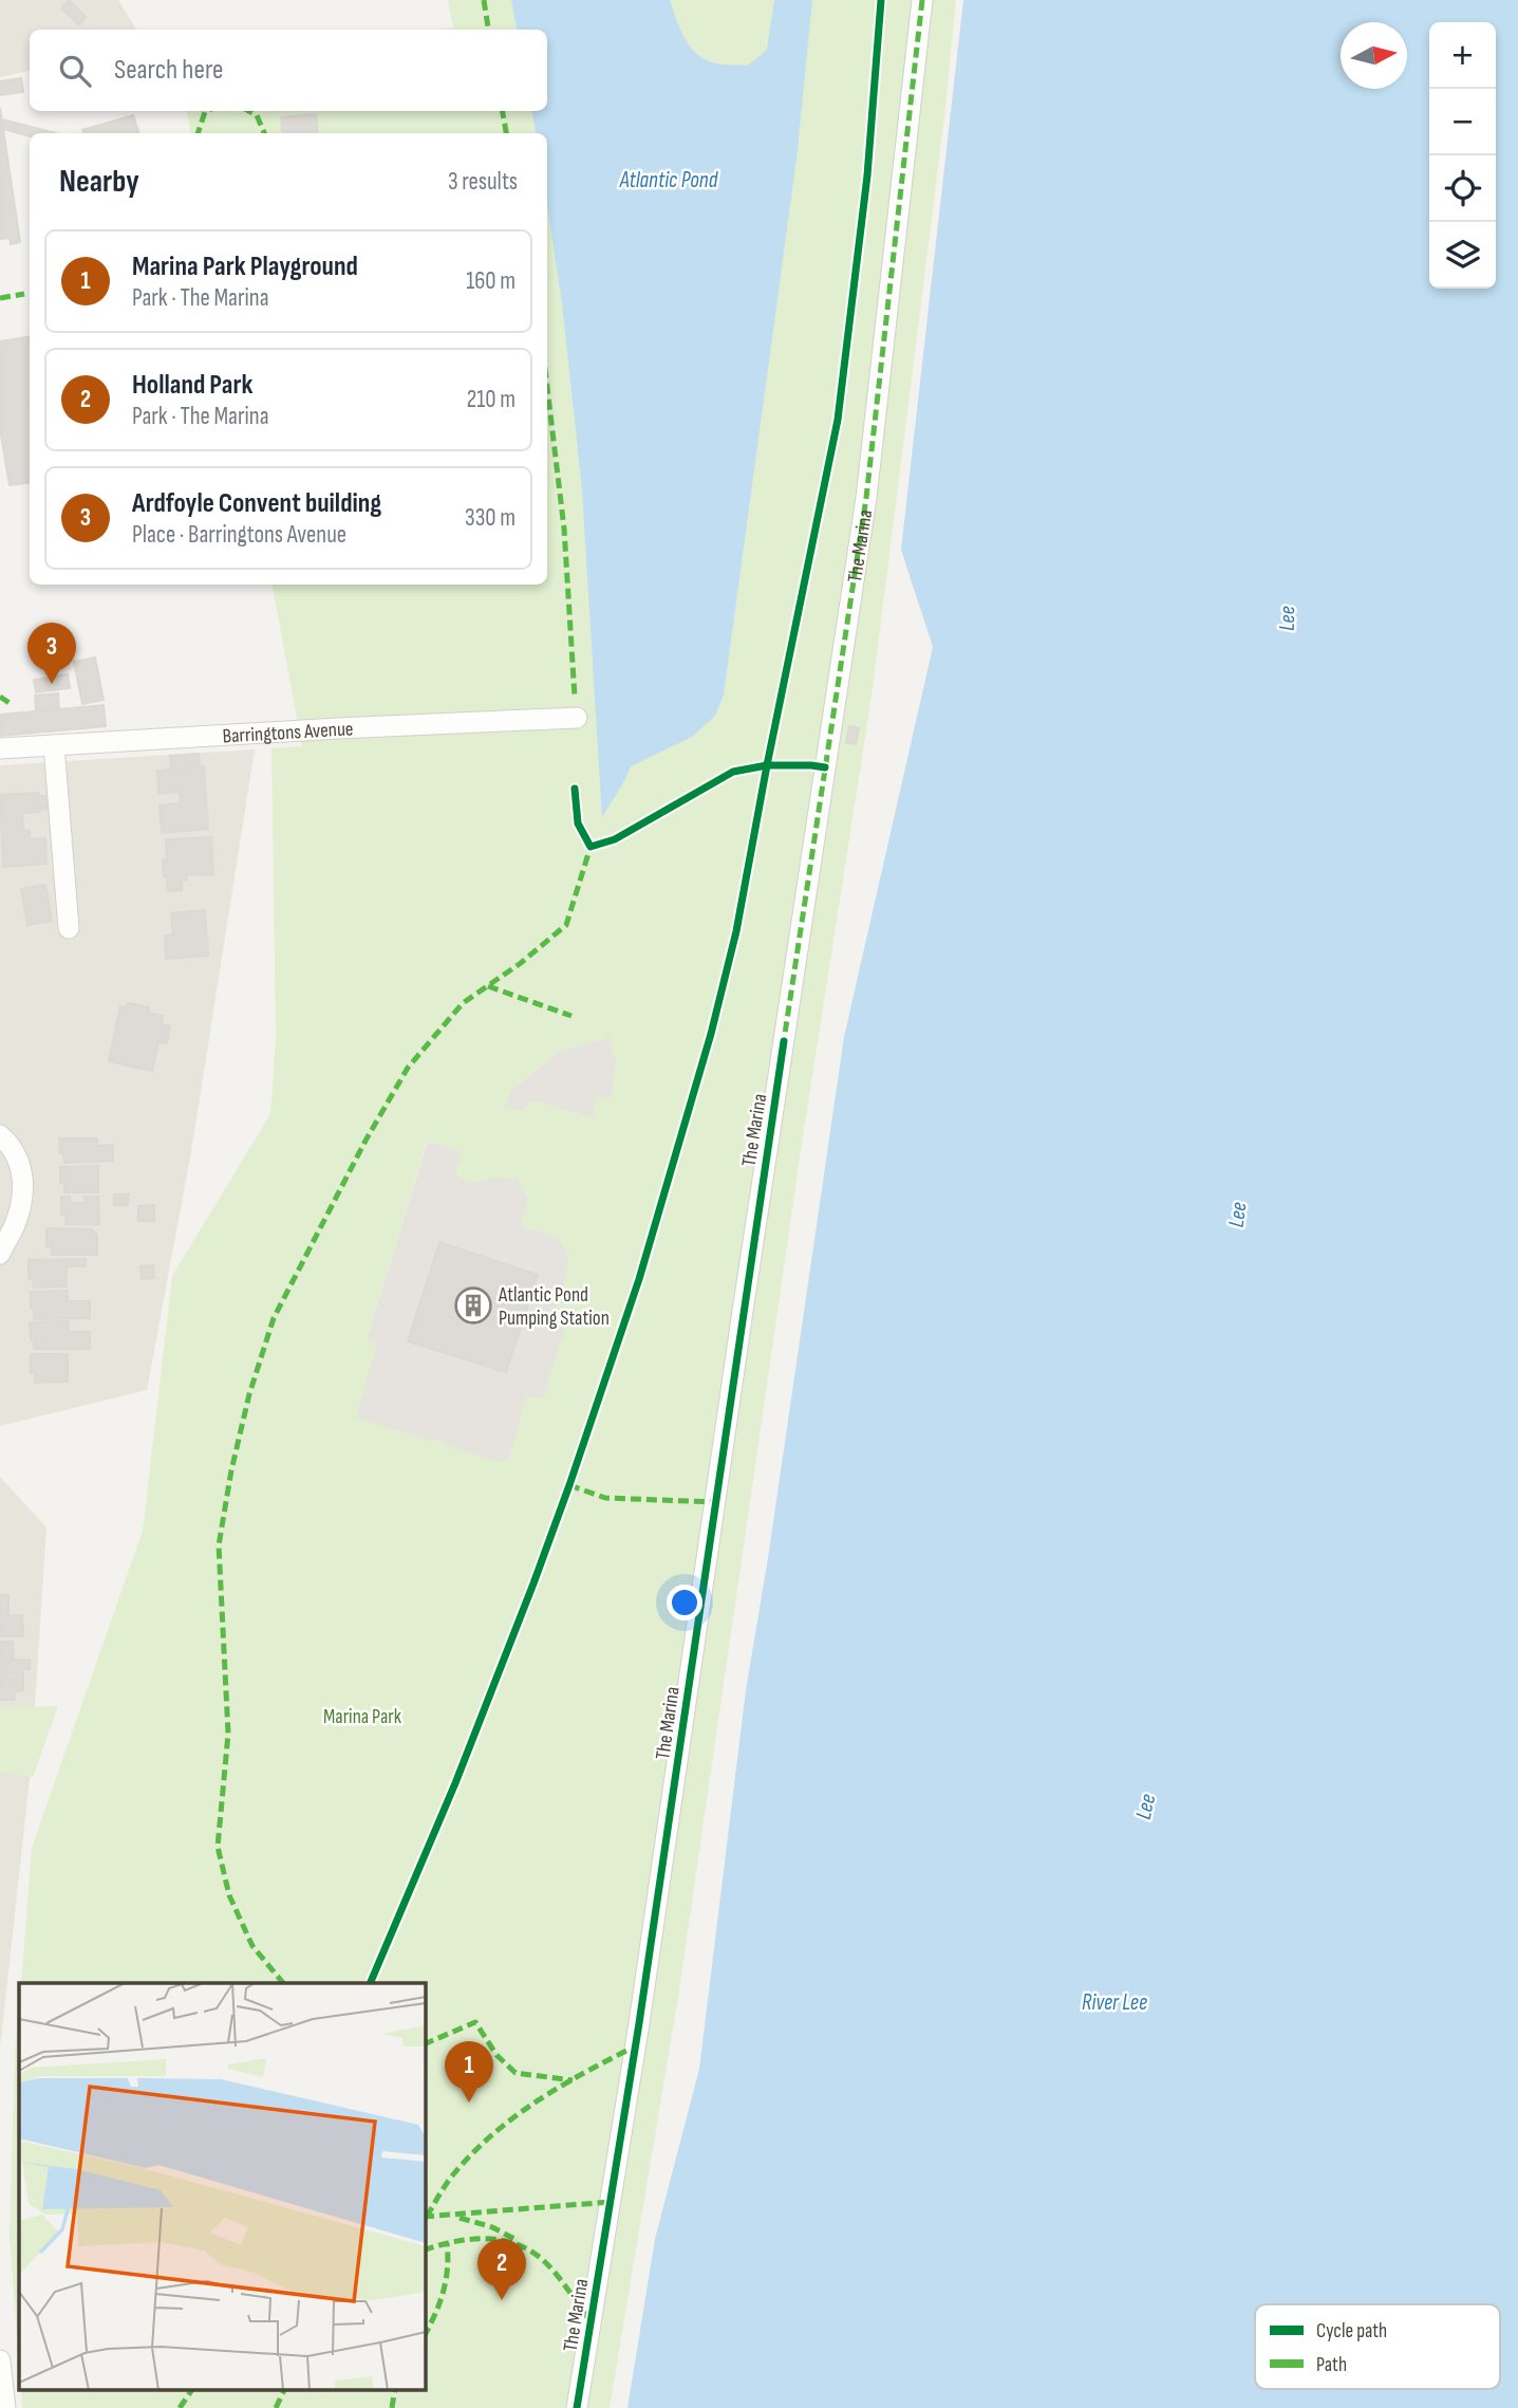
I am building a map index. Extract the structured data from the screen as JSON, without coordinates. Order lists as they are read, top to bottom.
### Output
{
  "streets": {
    "street": ["The Marina", "Barringtons Avenue"]
  },
  "water": ["Atlantic Pond", "Lee", "River Lee"],
  "parks": ["Marina Park"],
  "places": {
    "building": ["Atlantic Pond Pumping Station"]
  },
  "legend": ["Cycle path", "Path"],
  "north": "right",
  "page": {
    "map_buttons": ["+", "−"],
    "search": "Search here",
    "heading": ["Nearby", "3 results"],
    "list": [
      {
        "mark": "1",
        "name": "Marina Park Playground",
        "note": "Park · The Marina",
        "value": "160 m"
      },
      {
        "mark": "2",
        "name": "Holland Park",
        "note": "Park · The Marina",
        "value": "210 m"
      },
      {
        "mark": "3",
        "name": "Ardfoyle Convent building",
        "note": "Place · Barringtons Avenue",
        "value": "330 m"
      }
    ],
    "pins": ["3", "1", "2"]
  }
}
